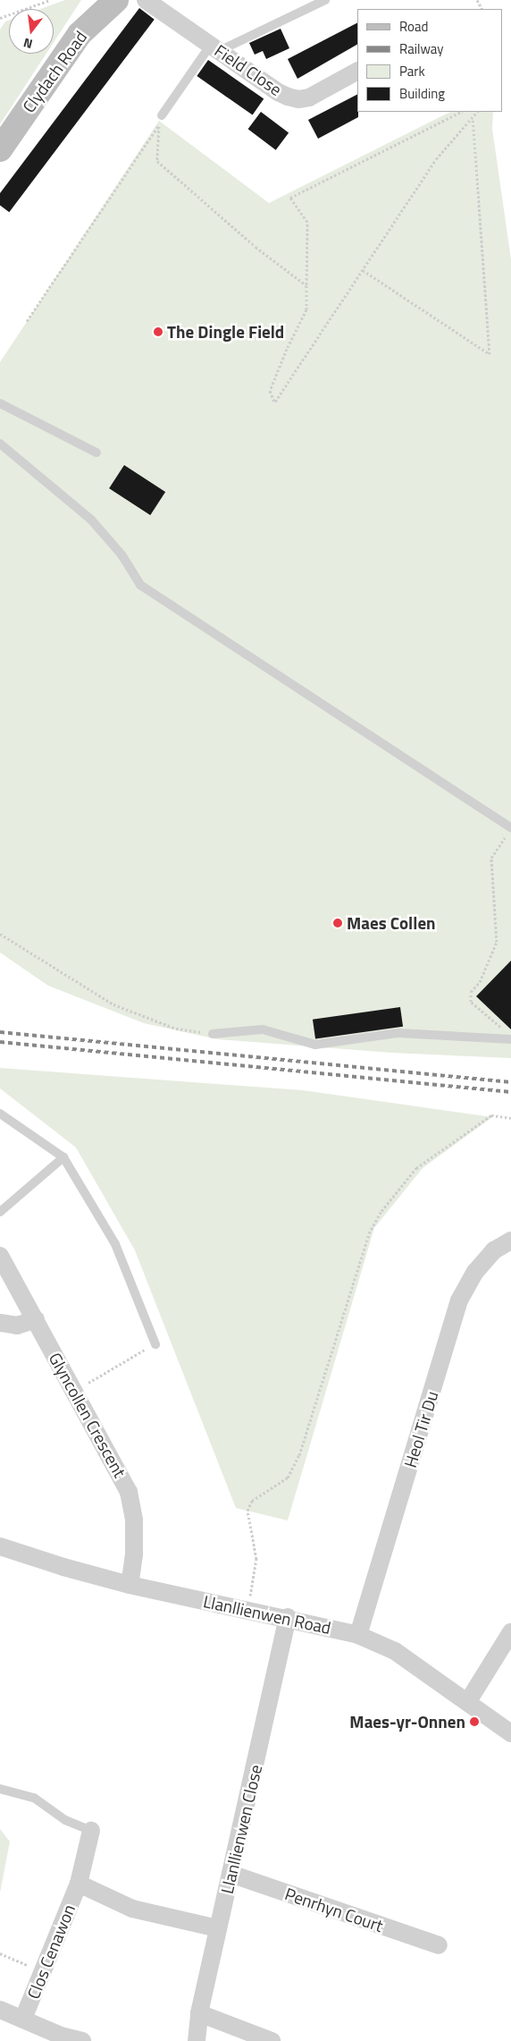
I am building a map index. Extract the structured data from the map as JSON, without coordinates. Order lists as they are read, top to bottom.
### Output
{
  "streets": {
    "main road": ["Clydach Road"],
    "street": [
      "Field Close",
      "Glyncollen Crescent",
      "Heol Tir Du",
      "Llanllienwen Road",
      "Llanllienwen Close",
      "Penrhyn Court",
      "Clos Cenawon"
    ]
  },
  "crossings": [
    ["Glyncollen Crescent", "Llanllienwen Road"],
    ["Heol Tir Du", "Llanllienwen Road"],
    ["Llanllienwen Road", "Llanllienwen Close"],
    ["Llanllienwen Close", "Penrhyn Court"],
    ["Llanllienwen Close", "Clos Cenawon"]
  ],
  "places": ["The Dingle Field", "Maes Collen", "Maes-yr-Onnen"],
  "legend": [
    "Road",
    "Railway",
    "Park",
    "Building"
  ],
  "north": "bottom"
}
